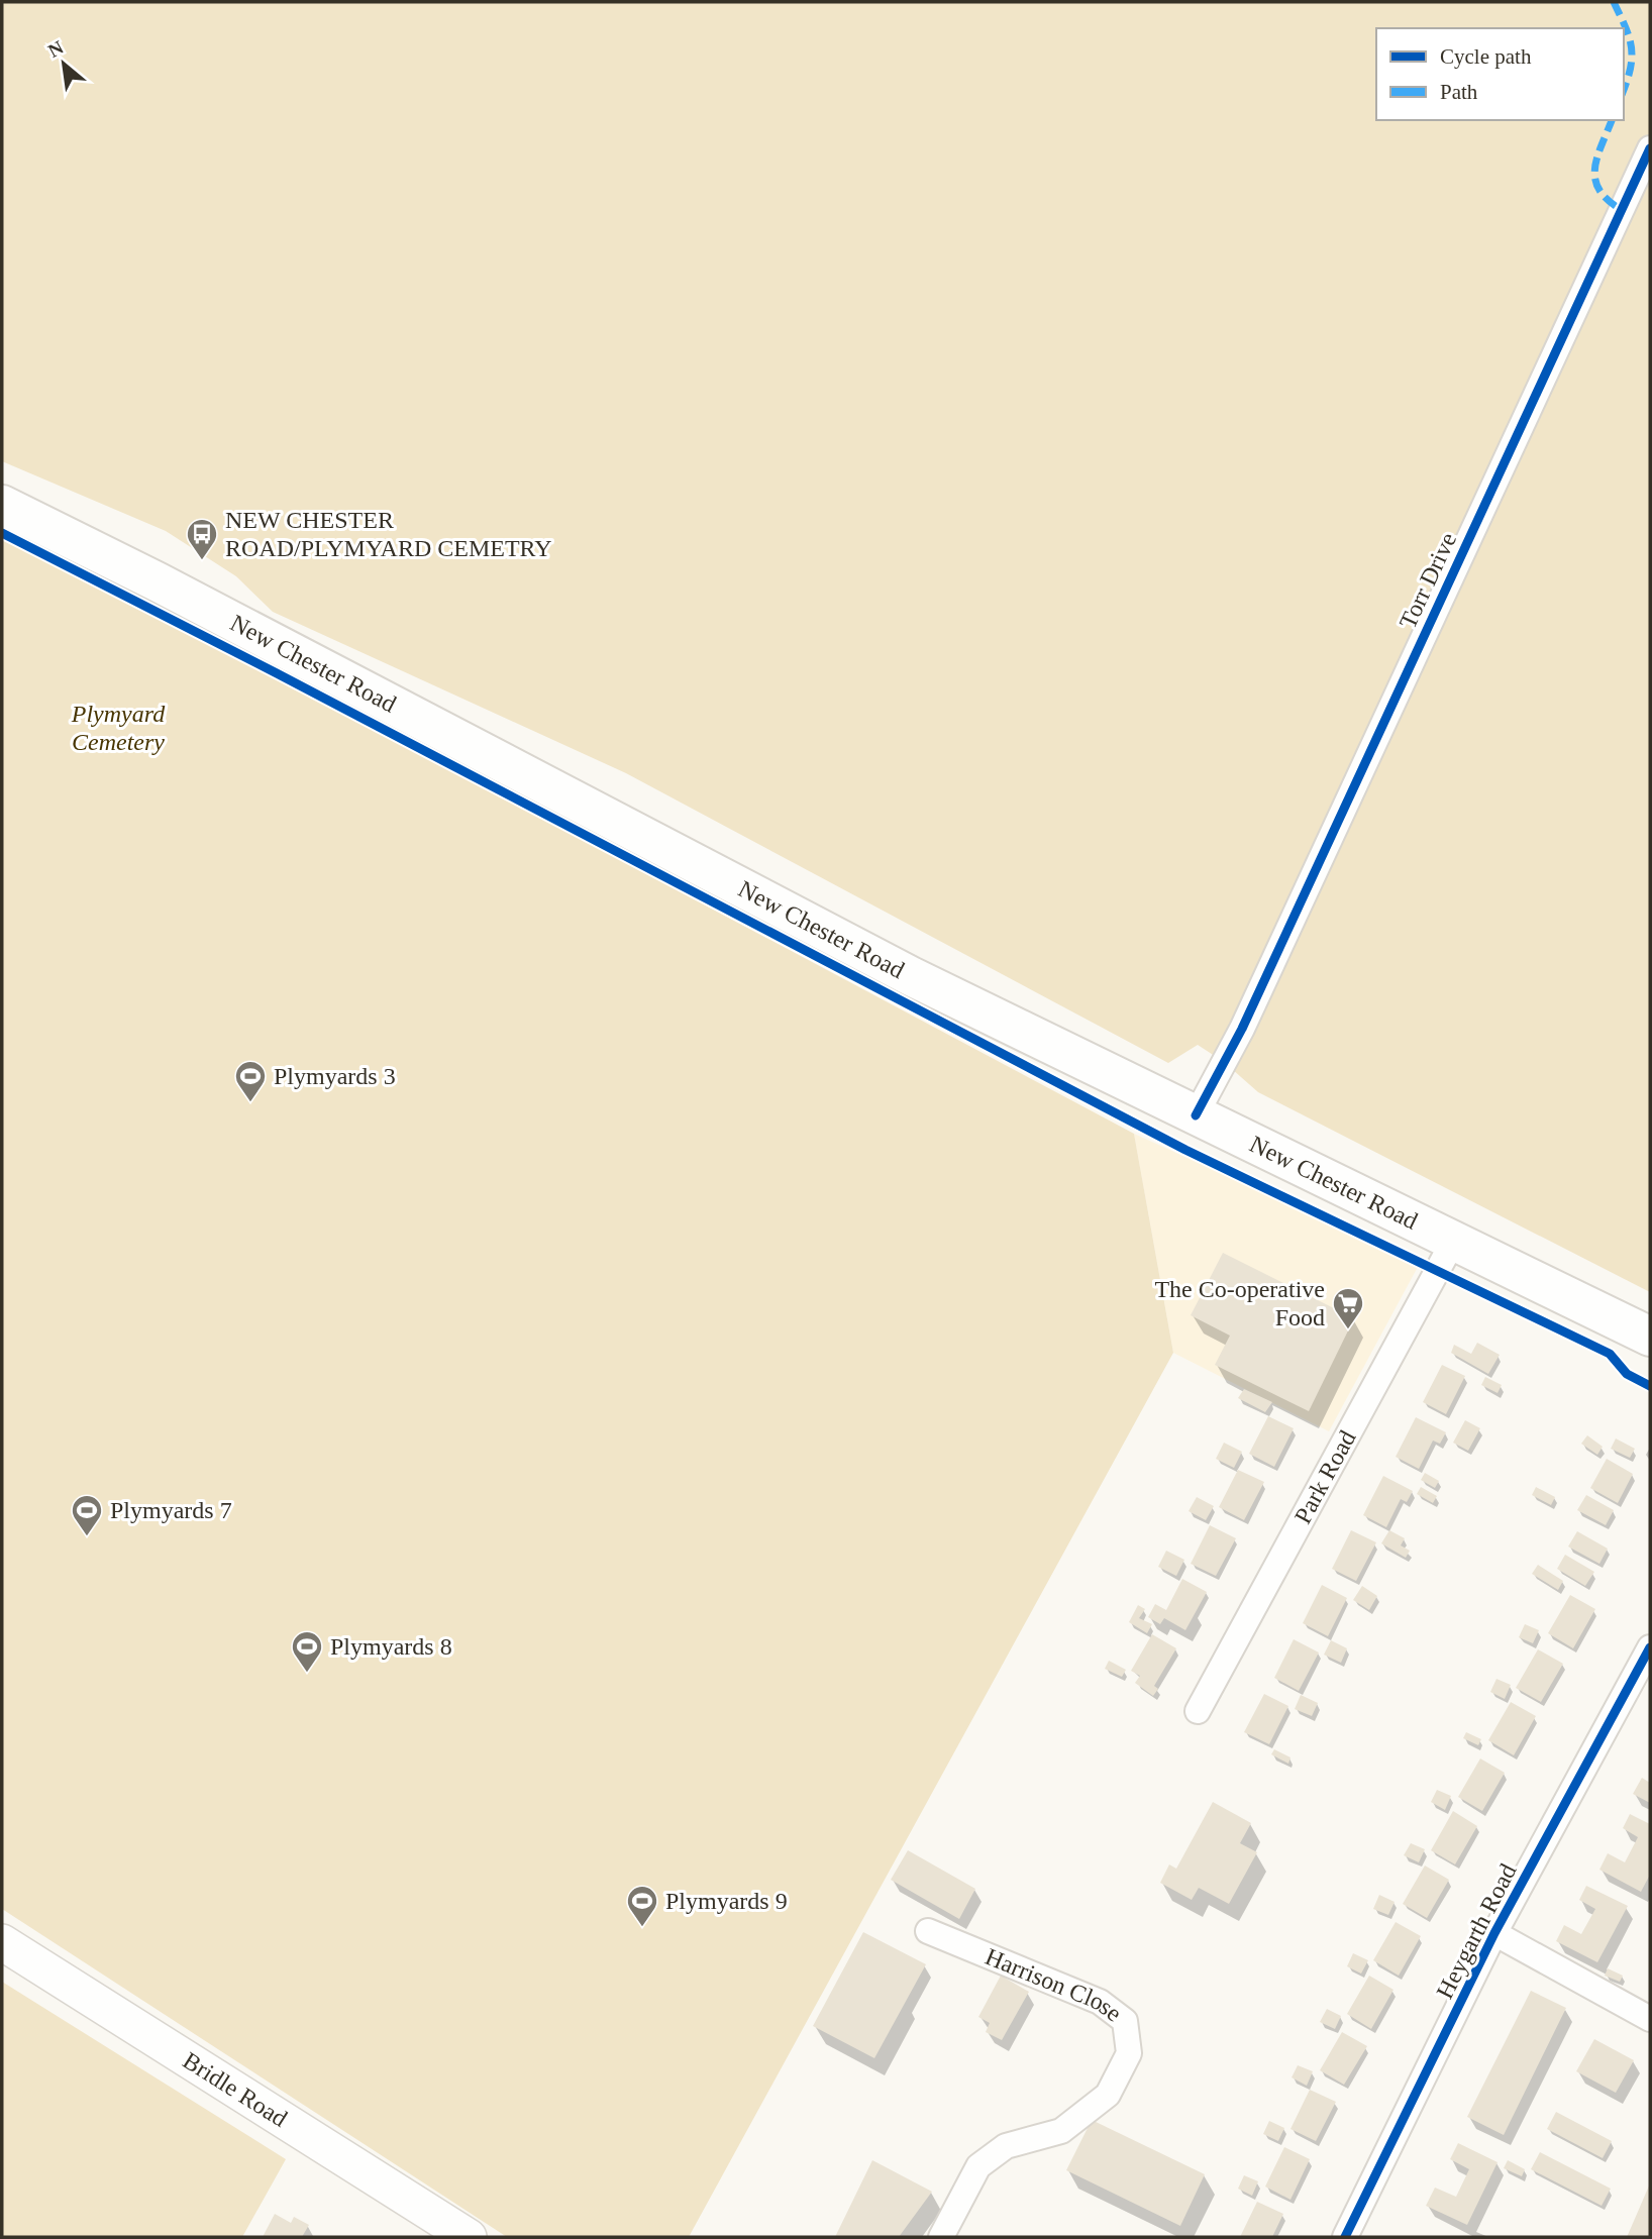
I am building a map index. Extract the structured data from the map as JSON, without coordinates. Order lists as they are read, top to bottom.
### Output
{
  "streets": {
    "highway": ["New Chester Road"],
    "street": [
      "Torr Drive",
      "Park Road",
      "Heygarth Road",
      "Harrison Close",
      "Bridle Road"
    ]
  },
  "crossings": [
    ["Torr Drive", "New Chester Road"],
    ["New Chester Road", "Park Road"]
  ],
  "parks": ["Plymyard Cemetery"],
  "places": {
    "bus stop": ["NEW CHESTER ROAD/PLYMYARD CEMETRY"],
    "sports": [
      "Plymyards 3",
      "Plymyards 7",
      "Plymyards 8",
      "Plymyards 9"
    ],
    "supermarket": ["The Co-operative Food"]
  },
  "legend": ["Cycle path", "Path"],
  "north": "top left"
}
